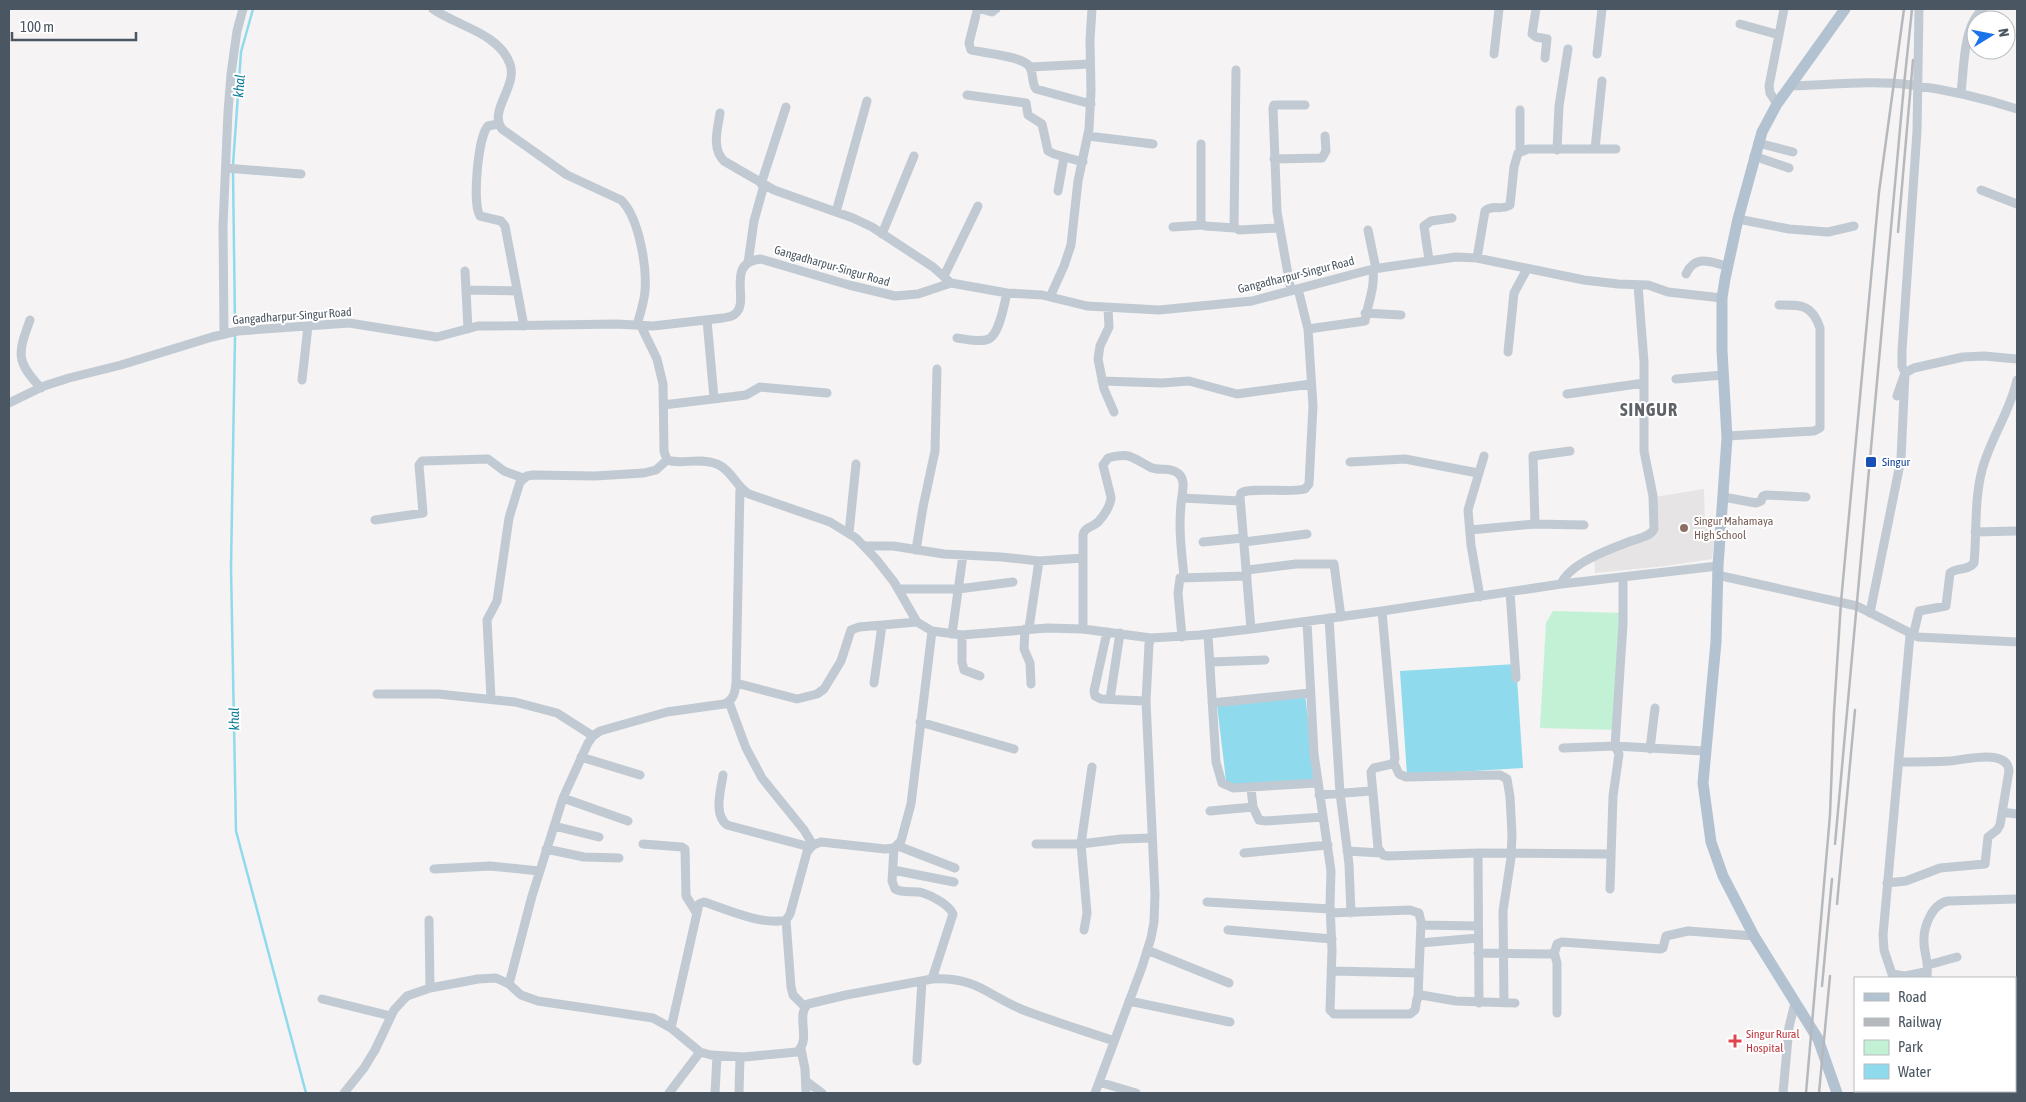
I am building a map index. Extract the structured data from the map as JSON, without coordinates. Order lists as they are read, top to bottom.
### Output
{
  "streets": {
    "street": ["Gangadharpur-Singur Road"]
  },
  "districts": ["SINGUR"],
  "water": ["khal"],
  "places": {
    "transit": ["Singur"],
    "other": ["Singur Mahamaya High School"],
    "health": ["Singur Rural Hospital"]
  },
  "legend": [
    "Road",
    "Railway",
    "Park",
    "Water"
  ],
  "scale_bar": "100 m",
  "north": "right"
}
